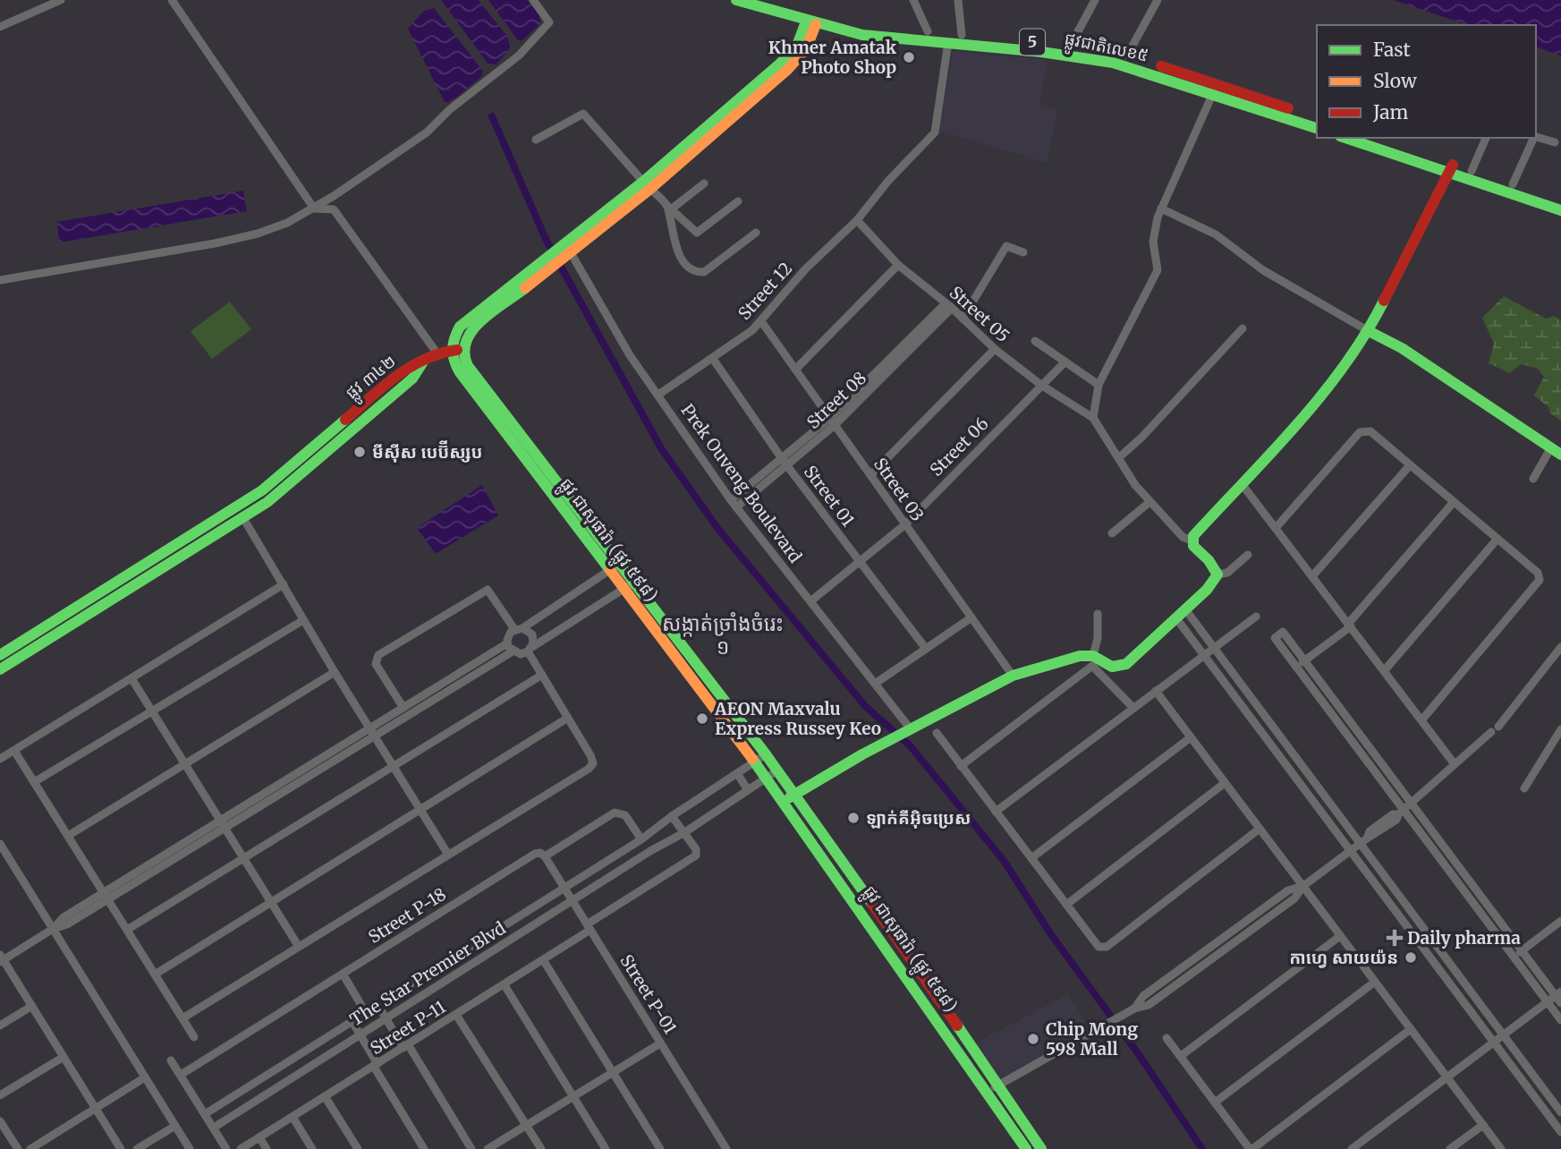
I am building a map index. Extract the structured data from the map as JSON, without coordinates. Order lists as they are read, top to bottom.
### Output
{
  "streets": {
    "main road": [
      "5",
      "ផ្លូវជាតិលេខ៥",
      "ផ្លូវ ៣៤២",
      "ផ្លូវ ជាសុផារ៉ា (ផ្លូវ ៥៩៨)"
    ],
    "street": [
      "Street 12",
      "Street 05",
      "Street 06",
      "Prek Ouveng Boulevard",
      "Street 03",
      "Street 01",
      "Street P-18",
      "The Star Premier Blvd",
      "Street P-01",
      "Street P-11"
    ]
  },
  "crossings": [
    ["ផ្លូវជាតិលេខ៥", "Street 12"],
    ["Street 12", "Street 05"],
    ["Street 12", "Prek Ouveng Boulevard"],
    ["Street 12", "Street 03"],
    ["Street 12", "Street 01"],
    ["Street 05", "Street 06"],
    ["Street 06", "Prek Ouveng Boulevard"],
    ["Street 06", "Street 03"],
    ["Street 06", "Street 01"],
    ["ផ្លូវ ជាសុផារ៉ា (ផ្លូវ ៥៩៨)", "The Star Premier Blvd"],
    ["Street P-18", "The Star Premier Blvd"],
    ["Street P-18", "Street P-01"],
    ["The Star Premier Blvd", "Street P-01"],
    ["The Star Premier Blvd", "Street P-11"],
    ["Street P-01", "Street P-11"]
  ],
  "districts": ["សង្កាត់ច្រាំងចំរេះ ១"],
  "places": {
    "other": [
      "Khmer Amatak Photo Shop",
      "មីសុីស បេប៊ីស្សប",
      "AEON Maxvalu Express Russey Keo",
      "ឡាក់គីអ៊ិចប្រេស",
      "កាហ្វេ សាយយ៉ន",
      "Chip Mong 598 Mall"
    ],
    "health": ["Daily pharma"]
  },
  "legend": ["Fast", "Slow", "Jam"]
}
